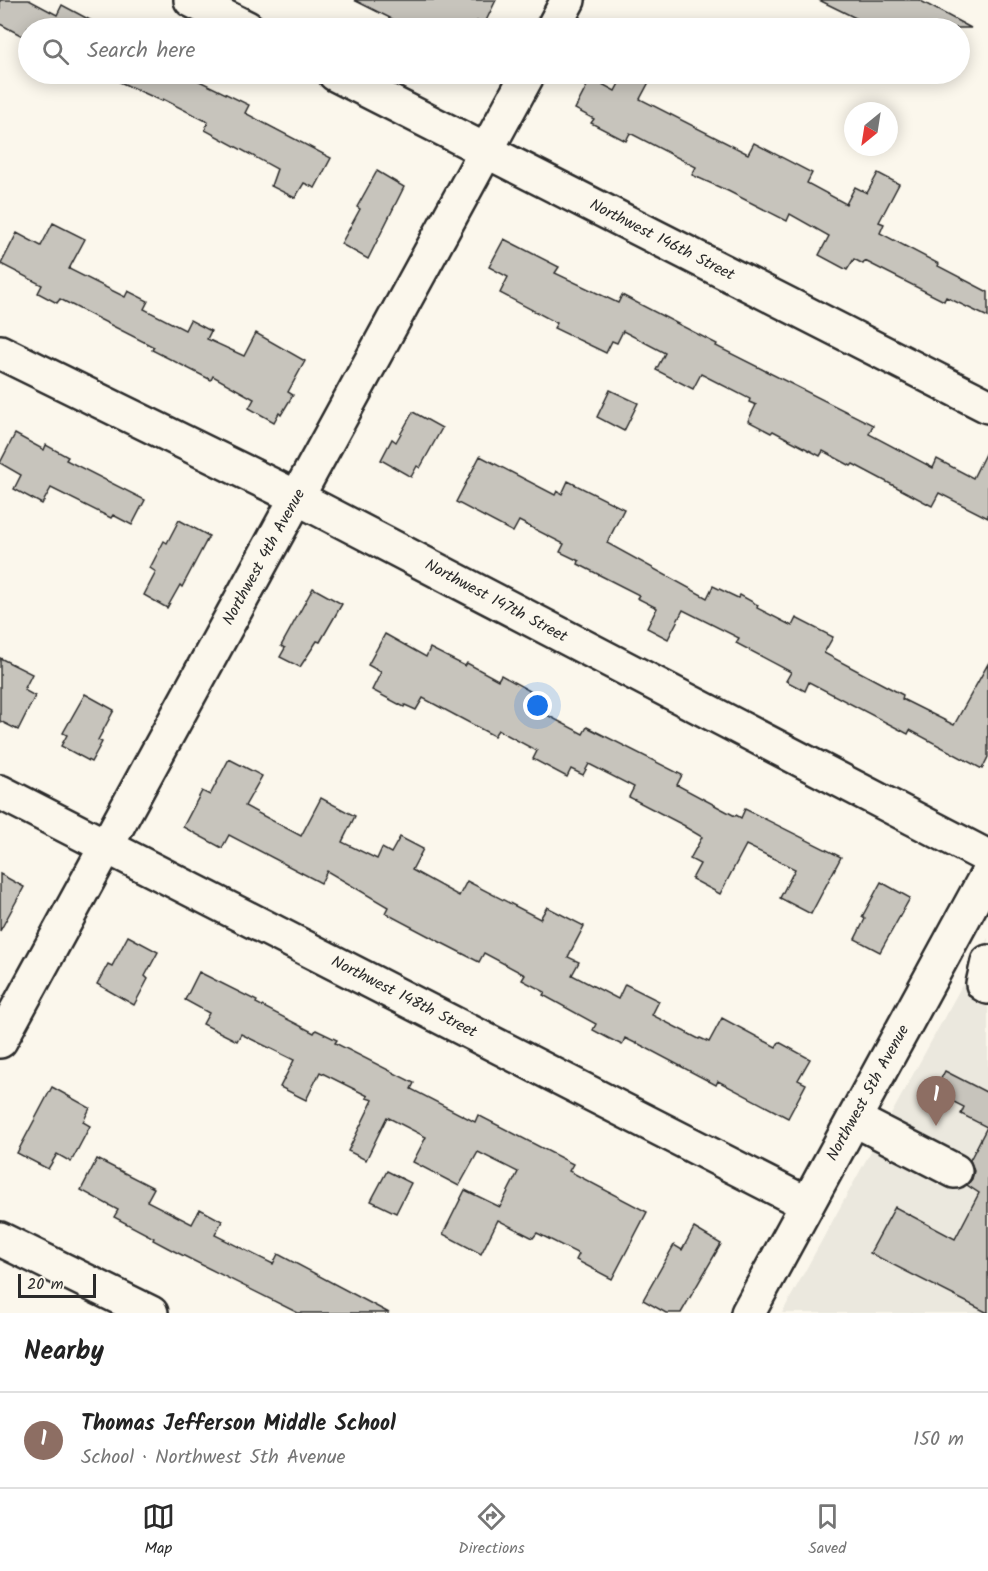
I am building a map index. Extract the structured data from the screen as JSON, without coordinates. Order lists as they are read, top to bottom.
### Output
{
  "streets": {
    "street": [
      "Northwest 146th Street",
      "Northwest 4th Avenue",
      "Northwest 147th Street",
      "Northwest 148th Street",
      "Northwest 5th Avenue"
    ]
  },
  "crossings": [
    ["Northwest 146th Street", "Northwest 4th Avenue"],
    ["Northwest 4th Avenue", "Northwest 147th Street"],
    ["Northwest 4th Avenue", "Northwest 148th Street"],
    ["Northwest 148th Street", "Northwest 5th Avenue"]
  ],
  "scale_bar": "20 m",
  "north": "bottom left",
  "page": {
    "search": "Search here",
    "pins": "1",
    "scale": "20 m",
    "heading": "Nearby",
    "list": [
      {
        "mark": "1",
        "name": "Thomas Jefferson Middle School",
        "note": "School · Northwest 5th Avenue",
        "value": "150 m"
      }
    ],
    "nav": ["Map", "Directions", "Saved"]
  }
}
